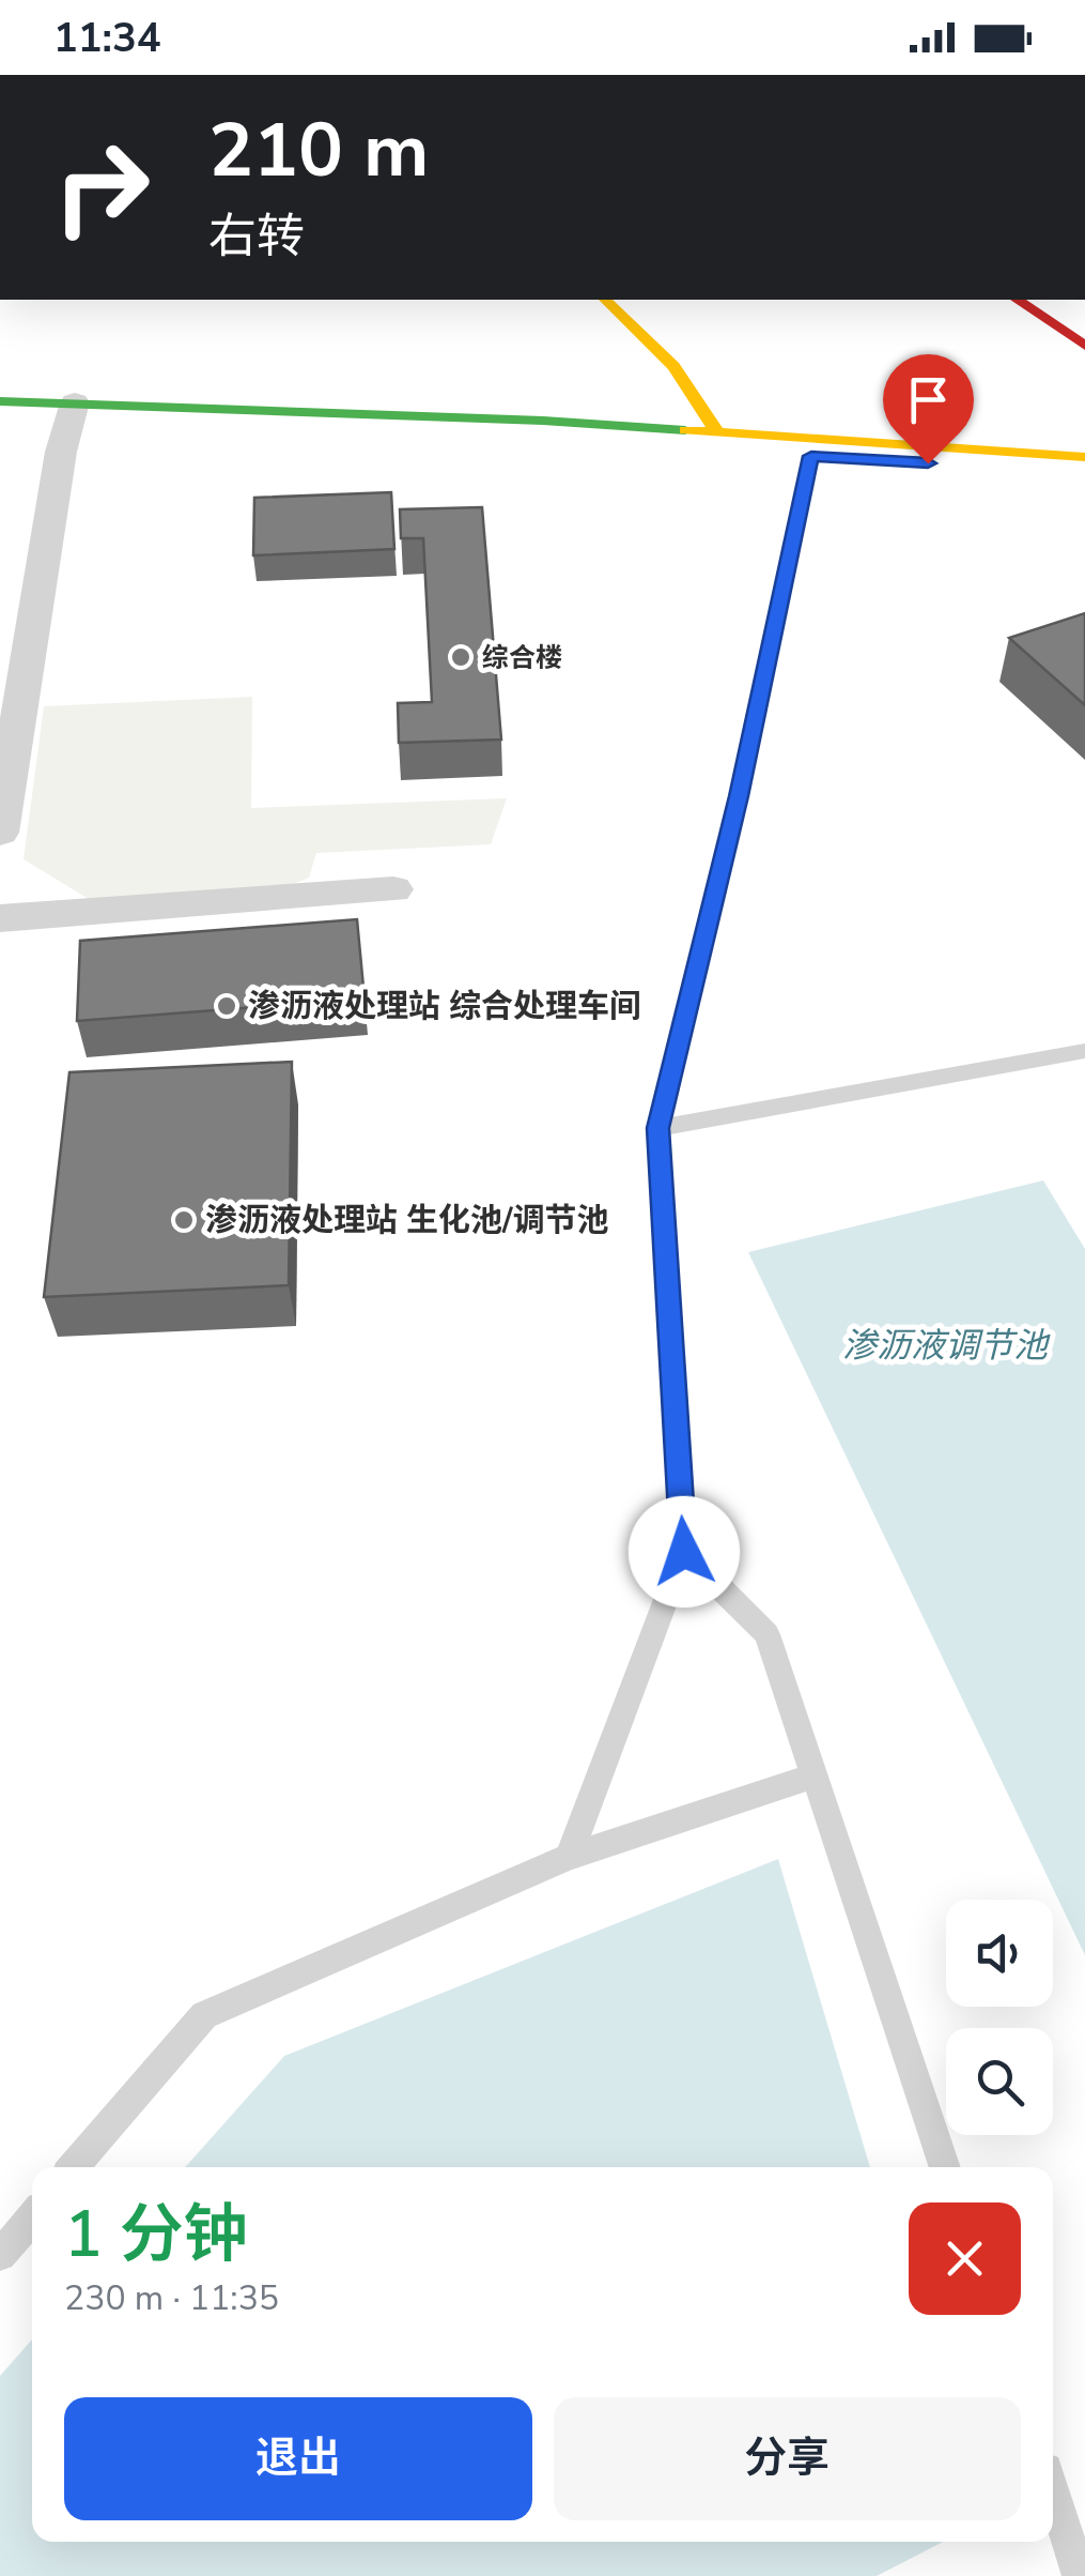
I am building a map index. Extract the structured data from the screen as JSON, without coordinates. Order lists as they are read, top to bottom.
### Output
{
  "water": ["渗沥液调节池"],
  "places": ["综合楼", "渗沥液处理站 综合处理车间", "渗沥液处理站 生化池/调节池"],
  "page": {
    "status": "11:34",
    "turn": ["210 m", "右转"],
    "heading": ["1 分钟", "230 m · 11:35"],
    "buttons": ["退出", "分享"]
  }
}
